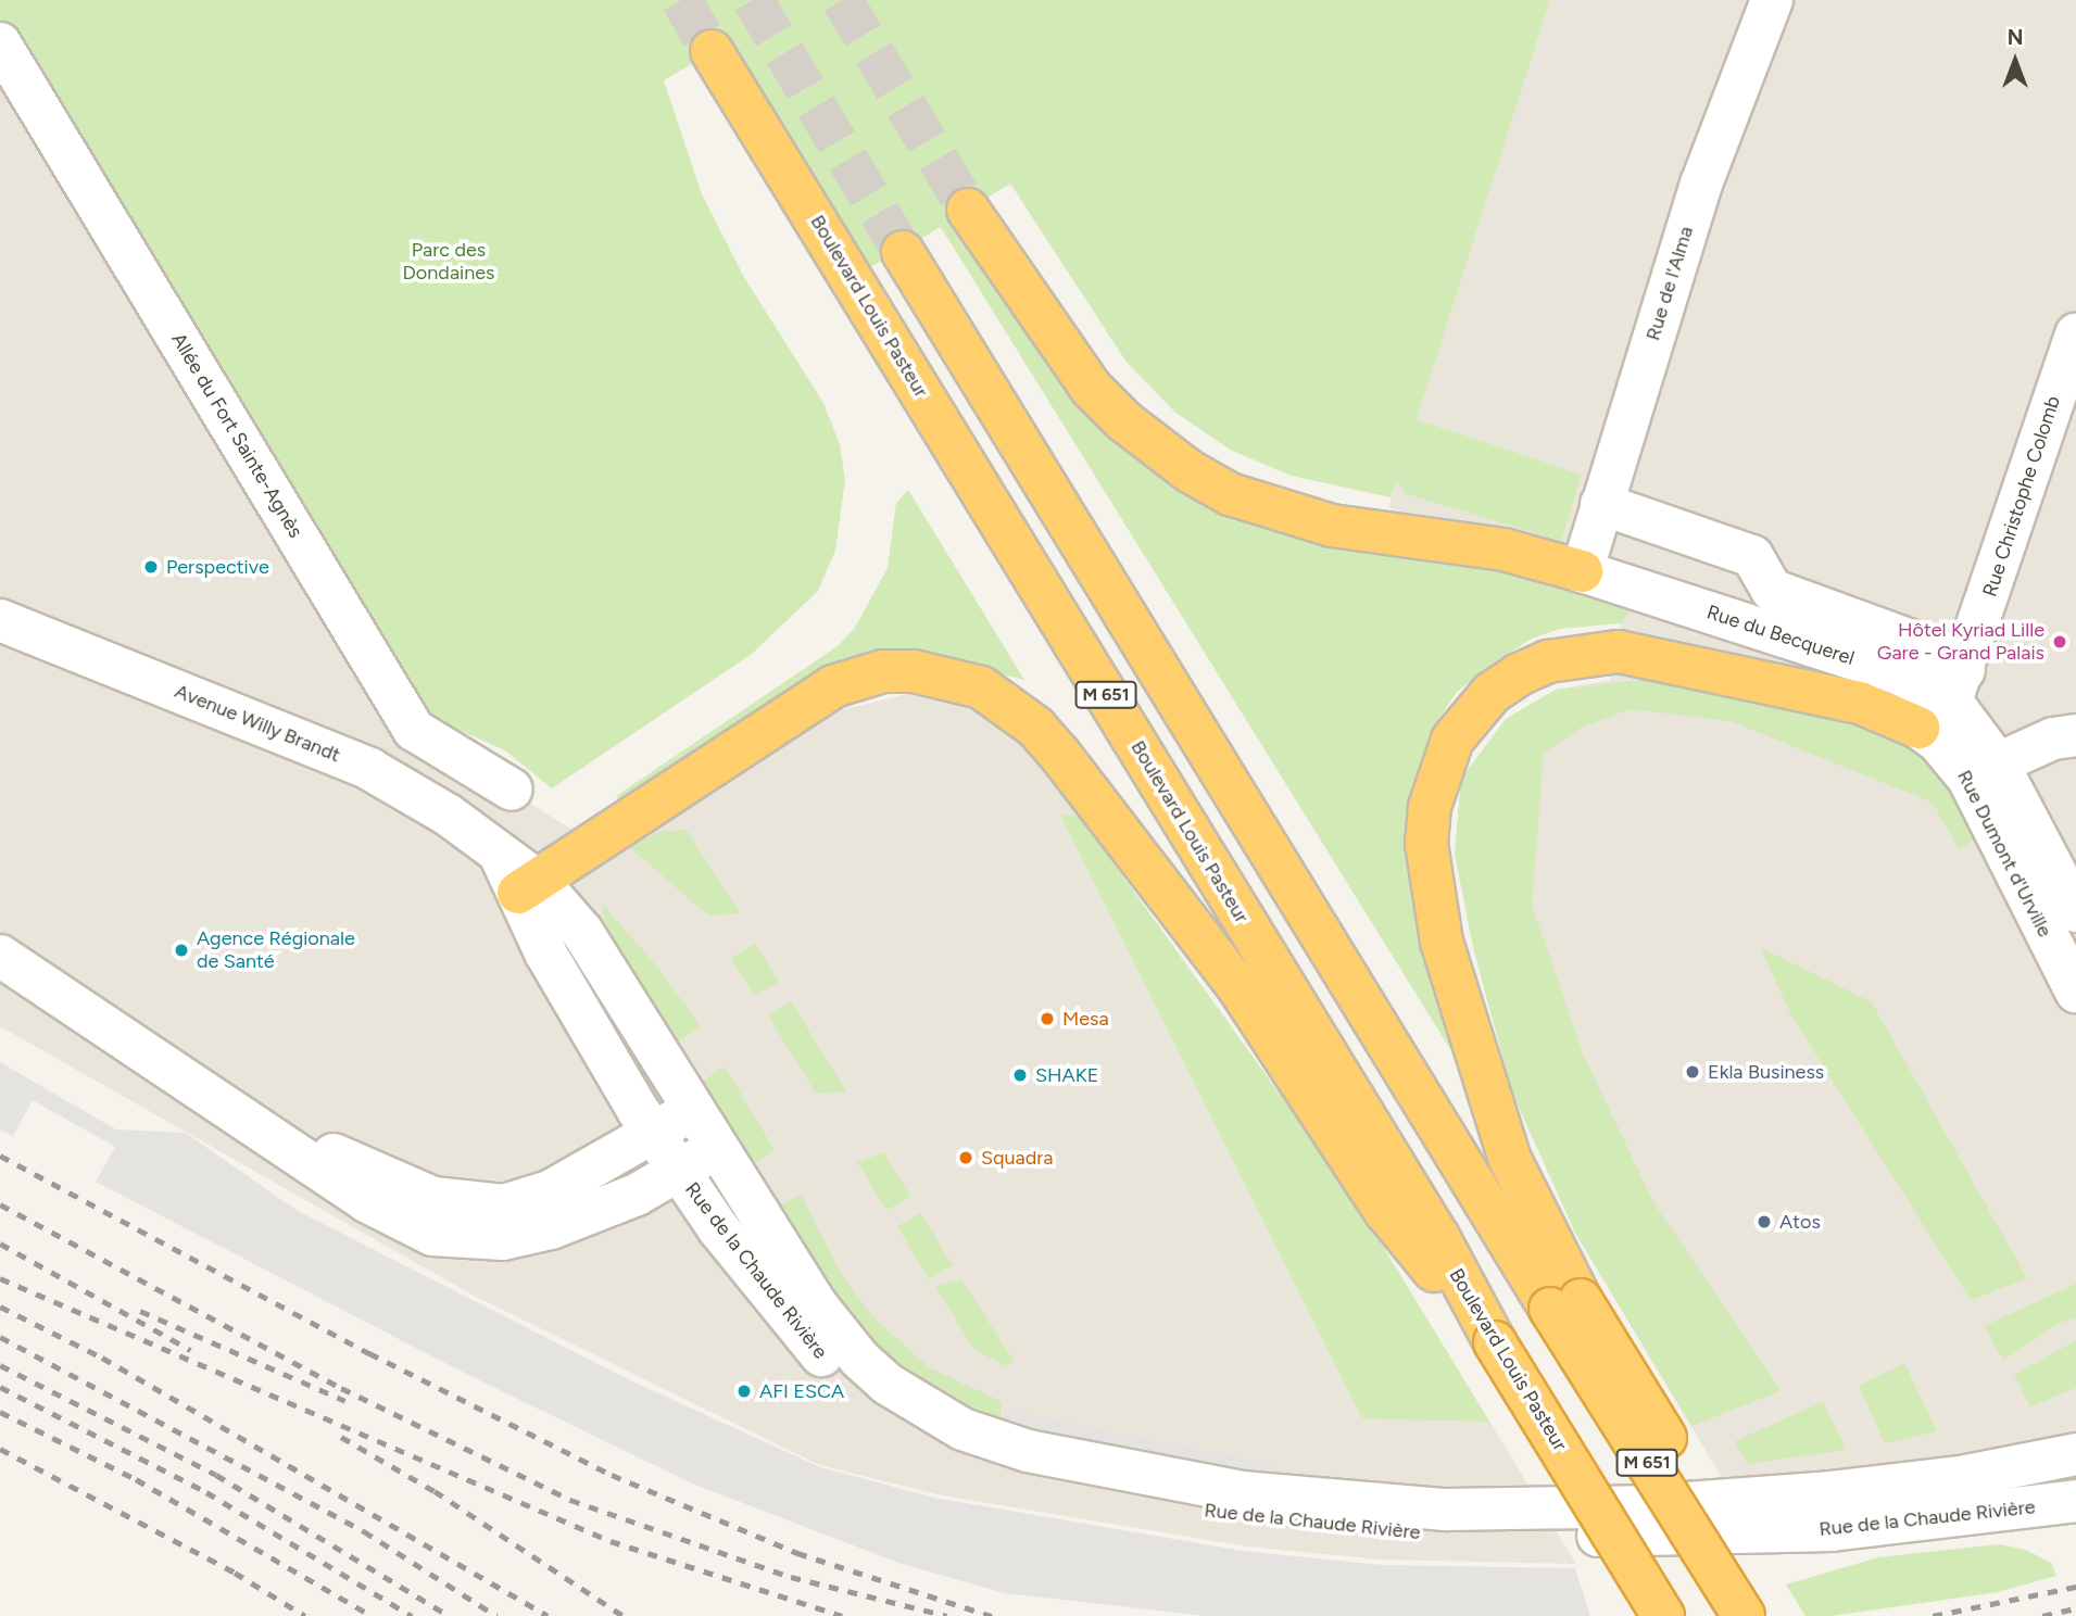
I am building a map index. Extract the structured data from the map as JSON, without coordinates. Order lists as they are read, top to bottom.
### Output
{
  "streets": {
    "highway": ["Boulevard Louis Pasteur", "M 651"],
    "street": [
      "Rue de l'Alma",
      "Allée du Fort Sainte-Agnès",
      "Rue Christophe Colomb",
      "Rue du Becquerel",
      "Avenue Willy Brandt",
      "Rue Dumont d'Urville",
      "Rue de la Chaude Rivière"
    ]
  },
  "crossings": [
    ["Rue de l'Alma", "Rue du Becquerel"],
    ["Rue Christophe Colomb", "Rue du Becquerel"],
    ["Rue du Becquerel", "Rue Dumont d'Urville"],
    ["Avenue Willy Brandt", "Rue de la Chaude Rivière"]
  ],
  "parks": ["Parc des Dondaines"],
  "places": [
    "Perspective",
    "Hôtel Kyriad Lille Gare - Grand Palais",
    "Agence Régionale de Santé",
    "Mesa",
    "Ekla Business",
    "SHAKE",
    "Squadra",
    "Atos",
    "AFI ESCA"
  ],
  "north": "top"
}
